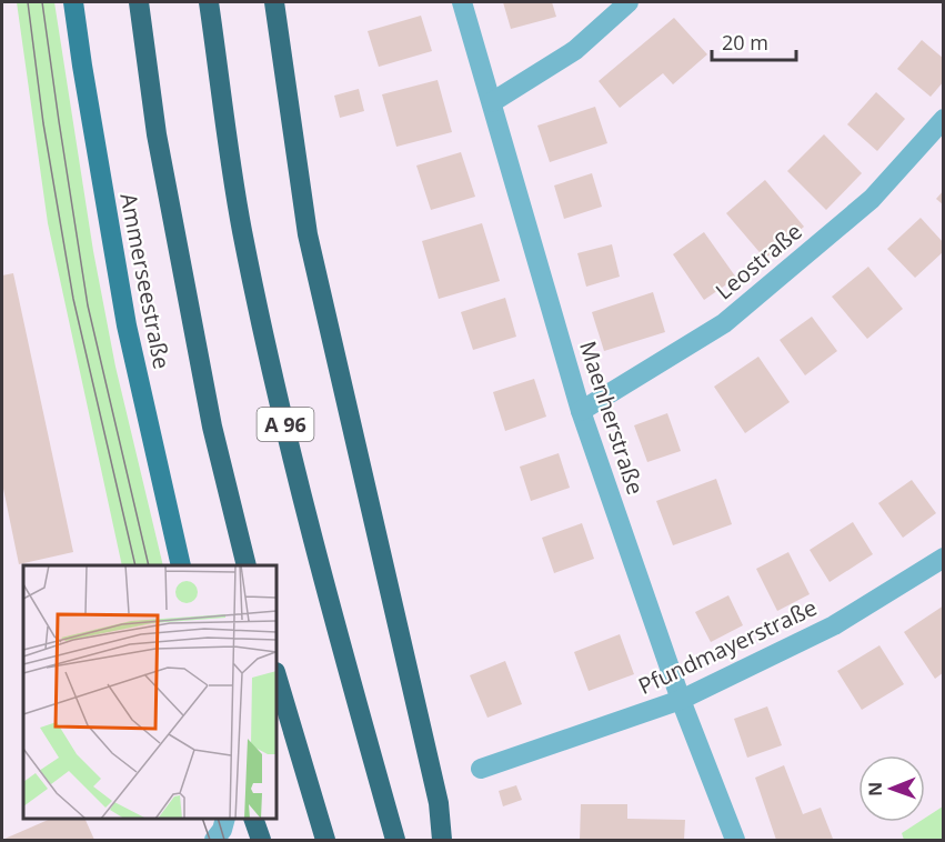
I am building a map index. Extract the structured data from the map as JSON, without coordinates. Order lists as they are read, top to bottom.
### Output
{
  "streets": {
    "highway": ["A 96"],
    "main road": ["Ammerseestraße"],
    "street": ["Leostraße", "Maenherstraße", "Pfundmayerstraße"]
  },
  "crossings": [
    ["Leostraße", "Maenherstraße"],
    ["Maenherstraße", "Pfundmayerstraße"]
  ],
  "scale_bar": "20 m",
  "north": "left"
}
